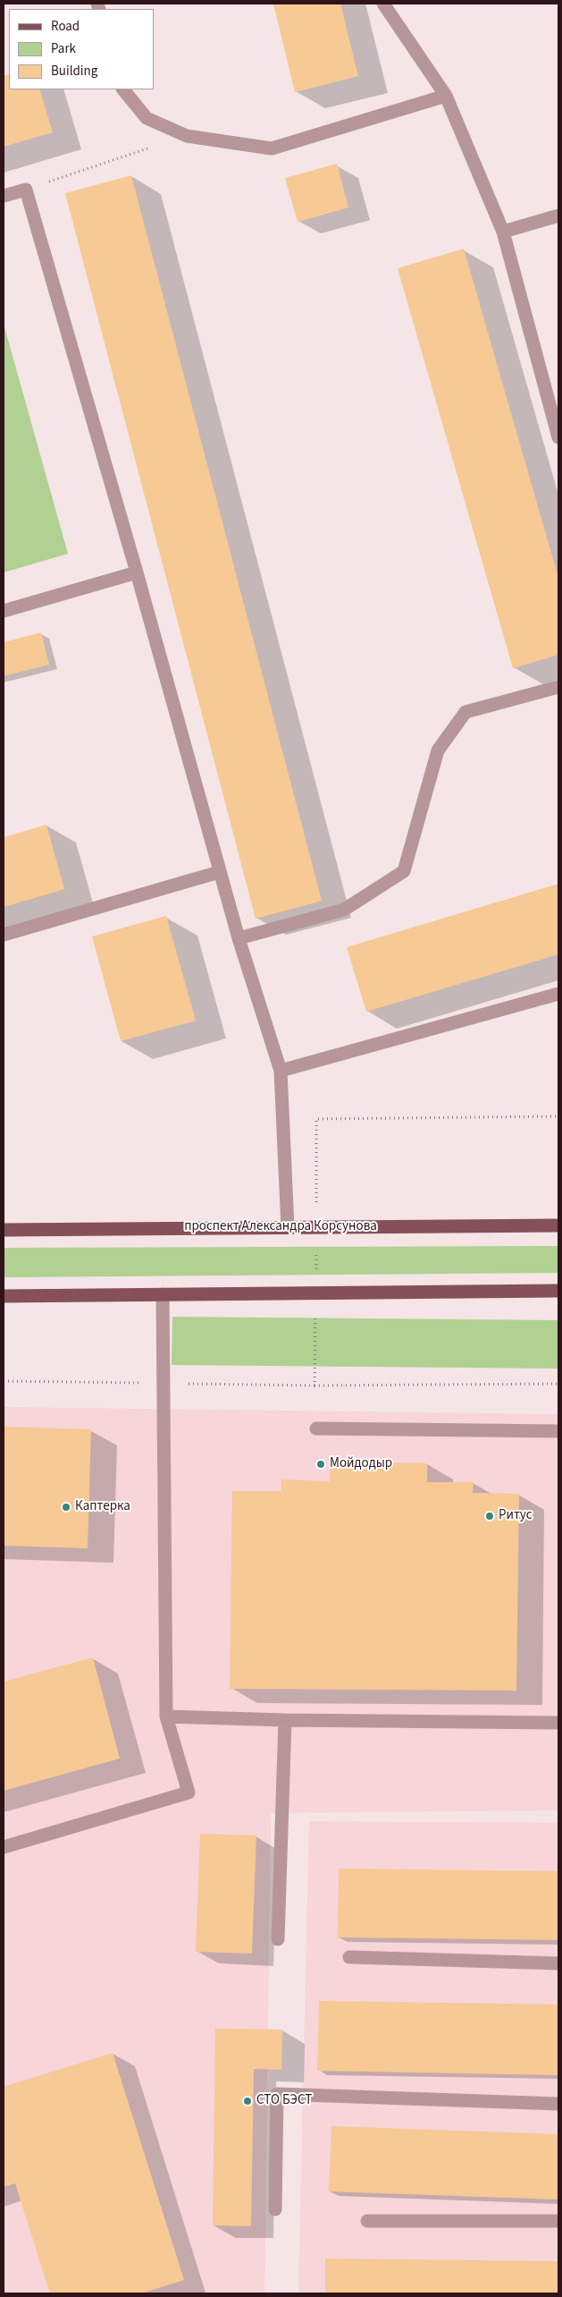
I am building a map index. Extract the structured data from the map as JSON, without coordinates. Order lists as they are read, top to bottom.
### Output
{
  "streets": {
    "main road": ["проспект Александра Корсунова"]
  },
  "places": [
    "Мойдодыр",
    "Каптерка",
    "Ритус",
    "СТО БЭСТ"
  ],
  "legend": ["Road", "Park", "Building"]
}
